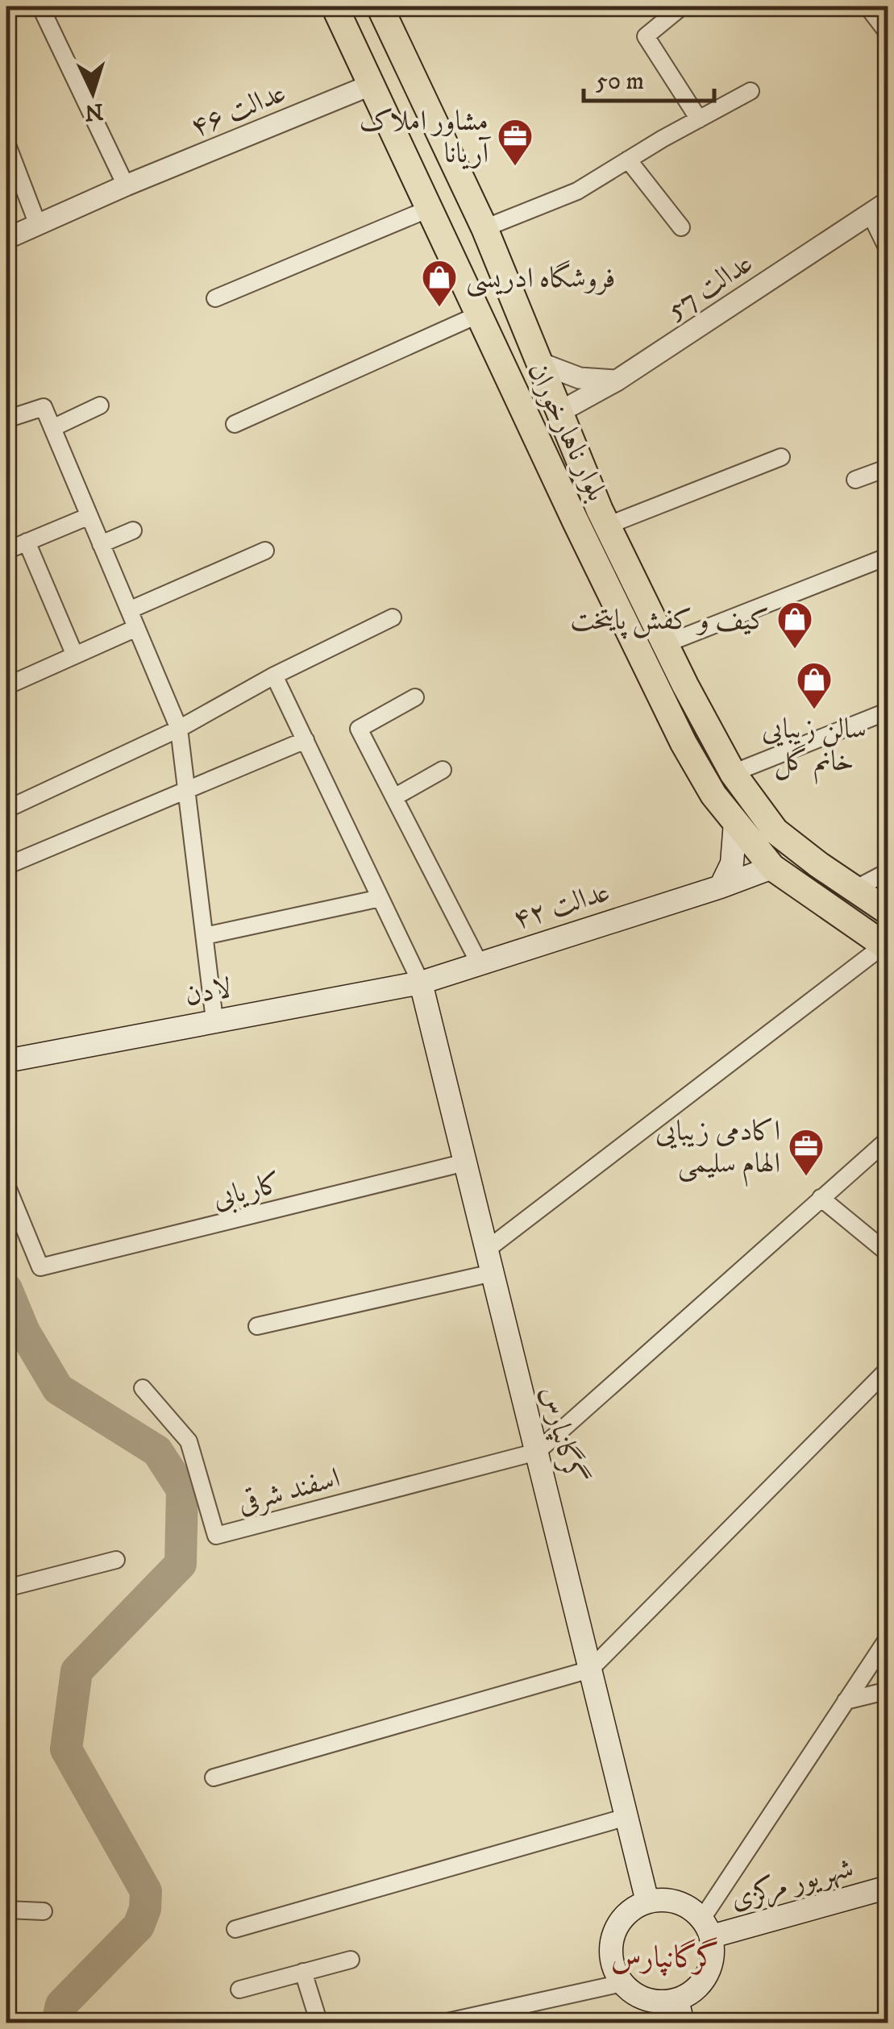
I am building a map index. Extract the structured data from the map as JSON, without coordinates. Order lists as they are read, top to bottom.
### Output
{
  "streets": {
    "main road": [
      "بلوار ناهارخوران",
      "عدالت ۴۲",
      "لادن",
      "گرگانپارس",
      "شهریور مرکزی"
    ],
    "street": [
      "۴۶ عدالت",
      "عدالت 57",
      "کاریابی",
      "اسفند شرقی"
    ]
  },
  "crossings": [
    ["۴۶ عدالت", "بلوار ناهارخوران"],
    ["عدالت 57", "بلوار ناهارخوران"],
    ["بلوار ناهارخوران", "عدالت ۴۲"],
    ["عدالت ۴۲", "لادن"],
    ["عدالت ۴۲", "گرگانپارس"],
    ["لادن", "گرگانپارس"],
    ["کاریابی", "گرگانپارس"],
    ["گرگانپارس", "اسفند شرقی"],
    ["گرگانپارس", "شهریور مرکزی"]
  ],
  "districts": ["گرگانپارس"],
  "places": {
    "office": ["مشاور املاک آریانا", "اکادمی زیبایی الهام سلیمی"],
    "shop": ["فروشگاه ادریسی", "کیف و کفش پایتخت", "سالن زیبایی خانم گل"]
  },
  "scale_bar": "50 m",
  "north": "bottom"
}
